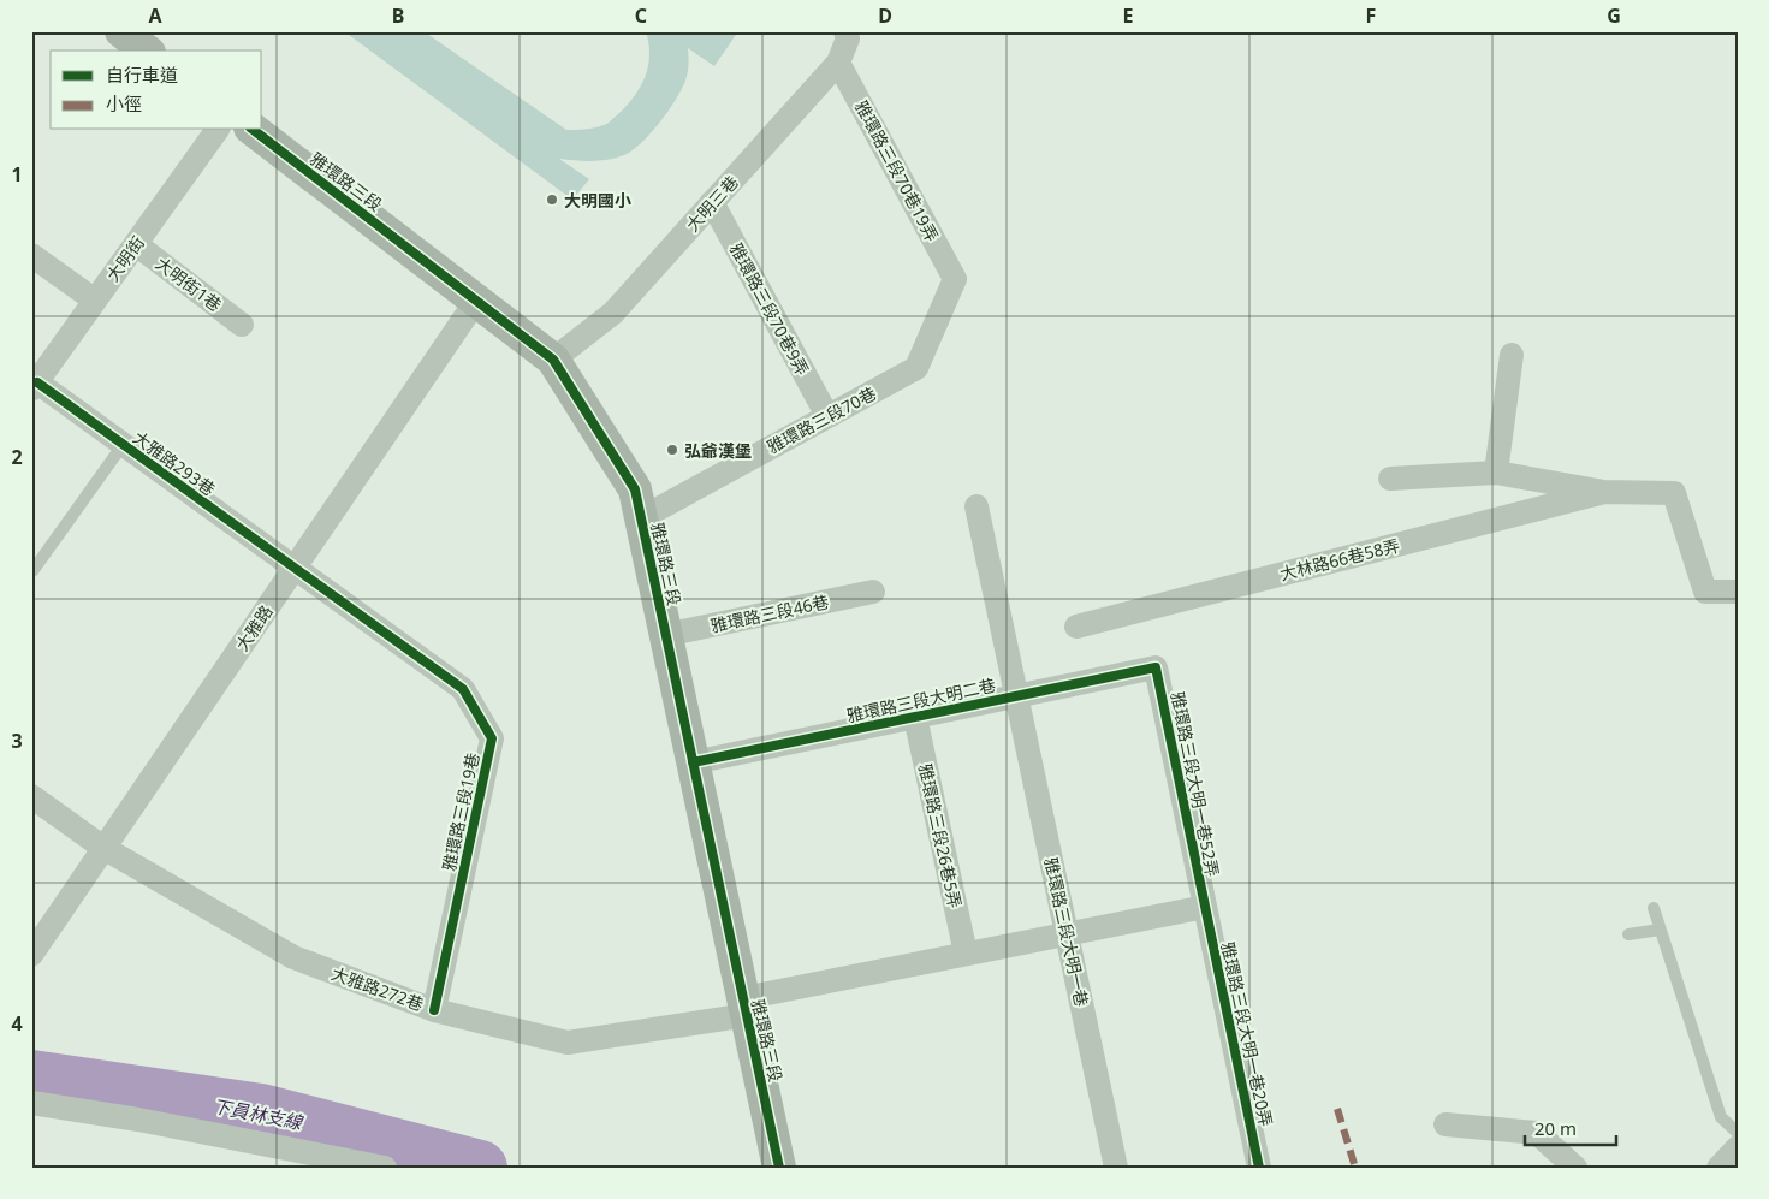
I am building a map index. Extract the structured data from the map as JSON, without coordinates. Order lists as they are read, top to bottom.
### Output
{
  "streets": {
    "street": [
      "雅環路三段70巷19弄",
      "雅環路三段",
      "大明三巷",
      "大明街",
      "大明街1巷",
      "雅環路三段70巷9弄",
      "雅環路三段70巷",
      "大雅路293巷",
      "大林路66巷58弄",
      "雅環路三段46巷",
      "大雅路",
      "雅環路三段大明二巷",
      "雅環路三段大明一巷52弄",
      "雅環路三段19巷",
      "雅環路三段26巷5弄",
      "雅環路三段大明一巷",
      "大雅路272巷",
      "雅環路三段大明一巷20弄"
    ]
  },
  "crossings": [
    ["雅環路三段70巷19弄", "大明三巷"],
    ["雅環路三段70巷19弄", "雅環路三段70巷"],
    ["雅環路三段", "大明三巷"],
    ["雅環路三段", "雅環路三段70巷"],
    ["雅環路三段", "雅環路三段46巷"],
    ["雅環路三段", "大雅路"],
    ["雅環路三段", "雅環路三段大明二巷"],
    ["雅環路三段", "大雅路272巷"],
    ["大明三巷", "雅環路三段70巷9弄"],
    ["大明街", "大明街1巷"],
    ["大明街", "大雅路293巷"],
    ["雅環路三段70巷9弄", "雅環路三段70巷"],
    ["大雅路293巷", "大雅路"],
    ["大雅路293巷", "雅環路三段19巷"],
    ["大雅路", "雅環路三段19巷"],
    ["大雅路", "大雅路272巷"],
    ["雅環路三段大明二巷", "雅環路三段大明一巷52弄"],
    ["雅環路三段大明二巷", "雅環路三段26巷5弄"],
    ["雅環路三段大明二巷", "雅環路三段大明一巷"],
    ["雅環路三段大明一巷52弄", "雅環路三段大明一巷20弄"],
    ["雅環路三段19巷", "大雅路272巷"]
  ],
  "water": ["下員林支線"],
  "places": ["大明國小", "弘爺漢堡"],
  "legend": ["自行車道", "小徑"],
  "scale_bar": "20 m",
  "grid": {
    "columns": [
      "A",
      "B",
      "C",
      "D",
      "E",
      "F",
      "G"
    ],
    "rows": [
      "1",
      "2",
      "3",
      "4"
    ]
  }
}
